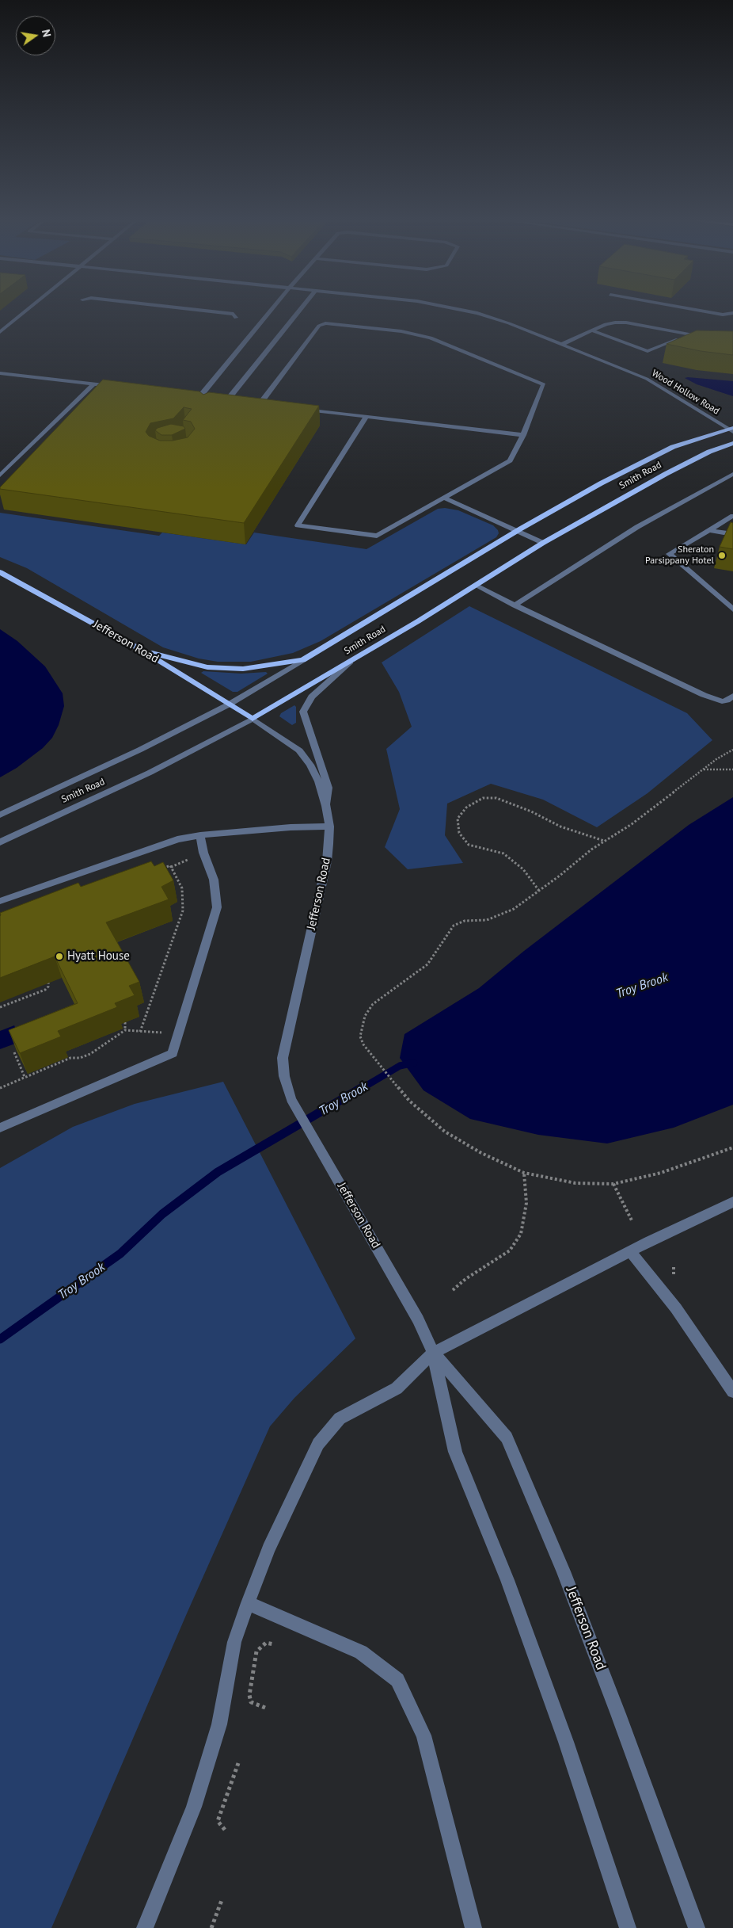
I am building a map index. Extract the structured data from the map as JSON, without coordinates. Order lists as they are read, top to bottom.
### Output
{
  "streets": {
    "main road": ["Smith Road", "Jefferson Road"],
    "street": ["Wood Hollow Road"]
  },
  "crossings": [
    ["Wood Hollow Road", "Smith Road"],
    ["Smith Road", "Jefferson Road"]
  ],
  "water": ["Troy Brook"],
  "places": ["Sheraton Parsippany Hotel", "Hyatt House"],
  "north": "right"
}
